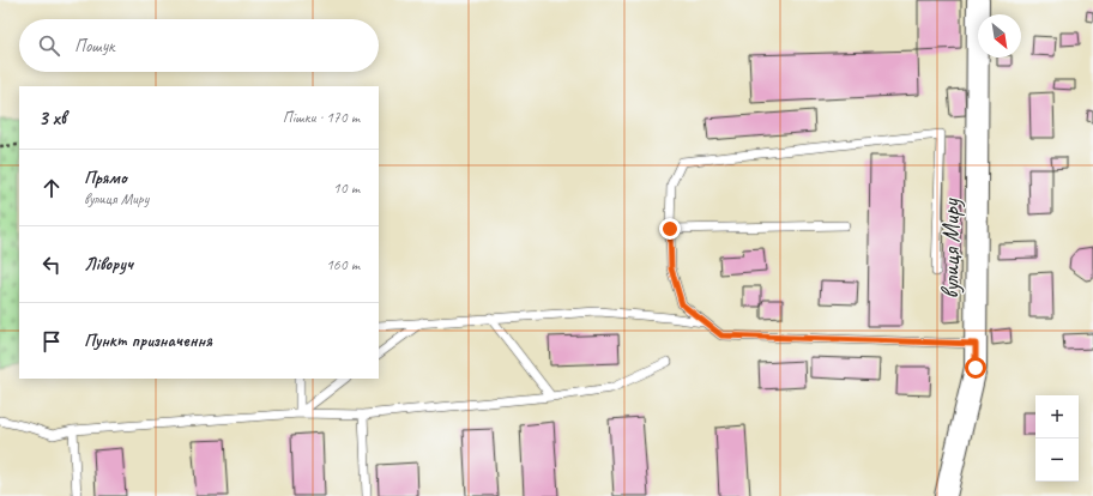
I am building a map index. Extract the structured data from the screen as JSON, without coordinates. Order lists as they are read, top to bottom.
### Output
{
  "streets": {
    "street": ["вулиця Миру"]
  },
  "north": "bottom right",
  "page": {
    "search": "Пошук",
    "heading": ["3 хв", "Пішки · 170 m"],
    "list": [
      ["Прямо", "вулиця Миру", "10 m"],
      ["Ліворуч", "160 m"],
      "Пункт призначення"
    ],
    "map_buttons": ["+", "−"]
  }
}
